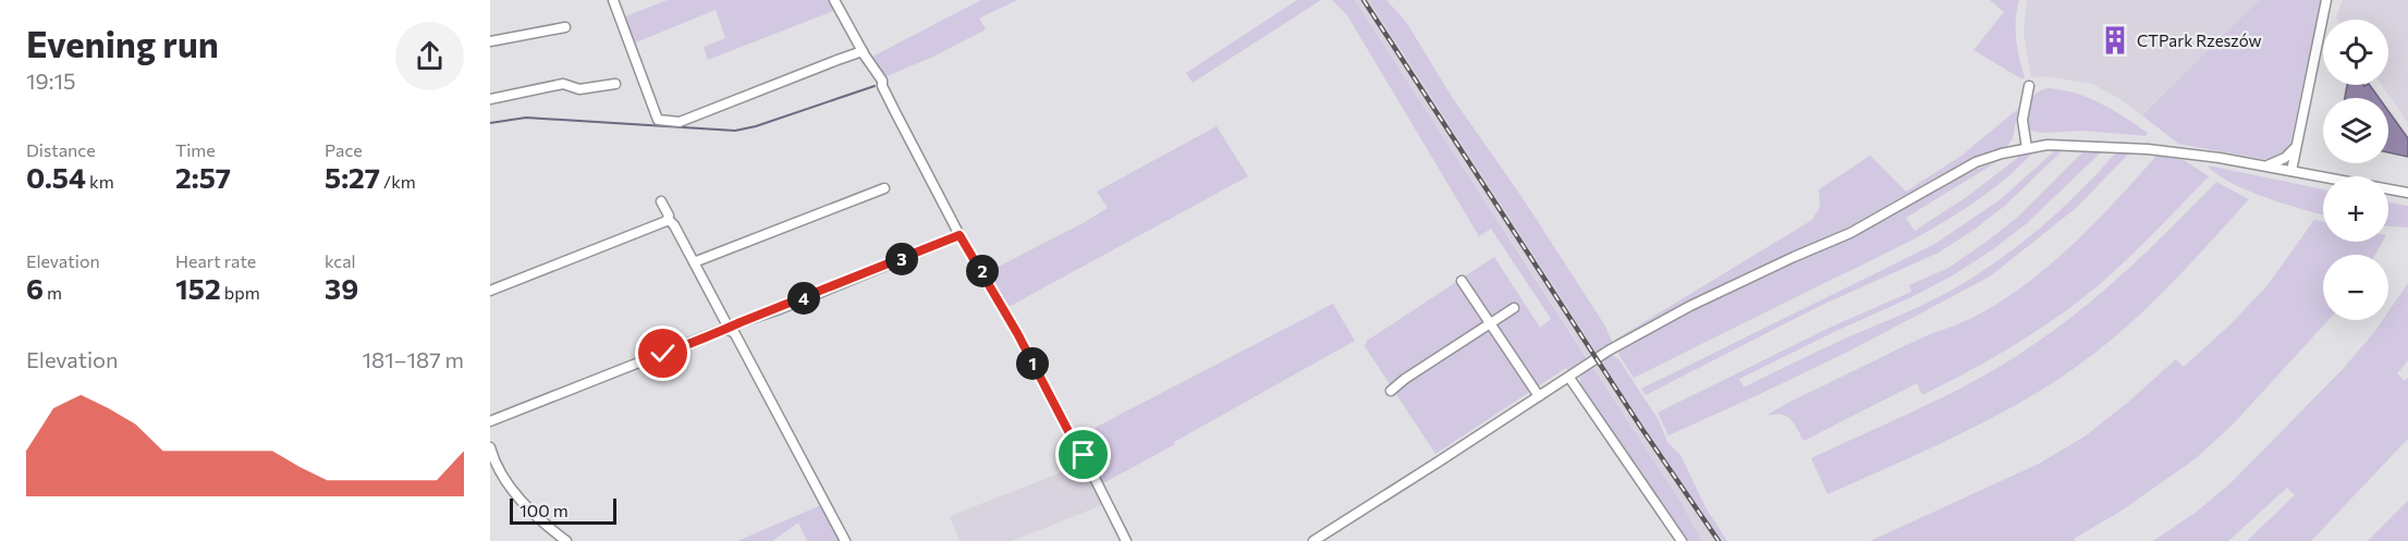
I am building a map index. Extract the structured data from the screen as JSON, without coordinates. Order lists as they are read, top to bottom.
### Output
{
  "places": {
    "building": ["CTPark Rzeszów"]
  },
  "scale_bar": "100 m",
  "page": {
    "heading": ["Evening run", "19:15"],
    "map_buttons": ["+", "−"],
    "stats": [
      ["Distance", "0.54 km"],
      ["Time", "2:57"],
      ["Pace", "5:27 /km"],
      ["Elevation", "6 m"],
      ["Heart rate", "152 bpm"],
      ["kcal", "39"]
    ],
    "pins": [
      "3",
      "2",
      "4",
      "1"
    ],
    "chart": ["Elevation", "181–187 m"],
    "scale": "100 m"
  }
}
